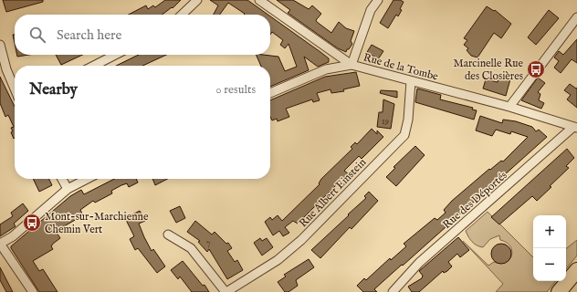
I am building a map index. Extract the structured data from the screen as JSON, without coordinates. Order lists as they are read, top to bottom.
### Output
{
  "streets": {
    "street": ["Rue de la Tombe", "Rue Albert Einstein", "Rue des Déportés"]
  },
  "crossings": [
    ["Rue de la Tombe", "Rue Albert Einstein"],
    ["Rue de la Tombe", "Rue des Déportés"]
  ],
  "places": {
    "bus stop": ["Marcinelle Rue des Closières", "Mont-sur-Marchienne Chemin Vert"]
  },
  "house_numbers": ["19", "7"],
  "page": {
    "search": "Search here",
    "heading": ["Nearby", "0 results"],
    "map_buttons": ["+", "−"]
  }
}
